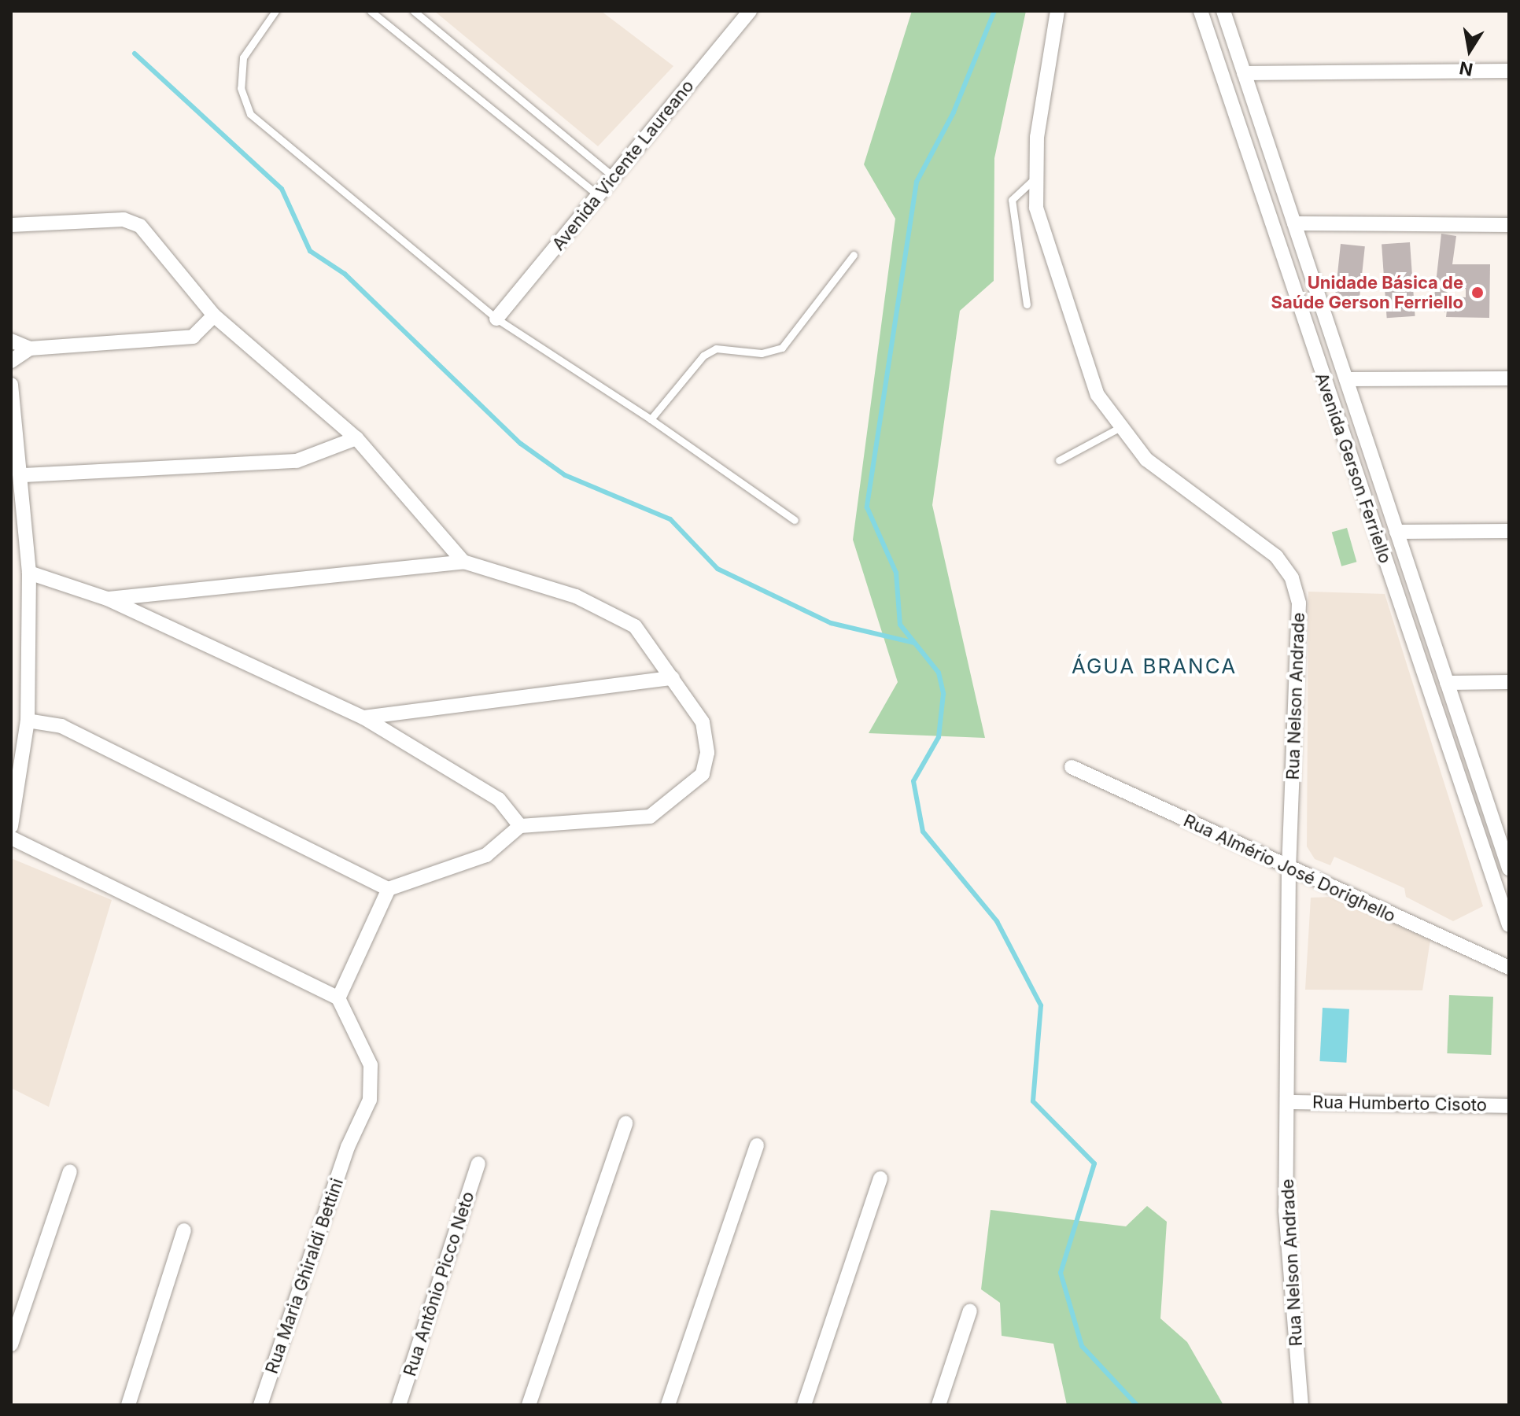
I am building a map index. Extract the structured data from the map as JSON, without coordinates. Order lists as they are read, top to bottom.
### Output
{
  "streets": {
    "street": [
      "Avenida Vicente Laureano",
      "Avenida Gerson Ferriello",
      "Rua Nelson Andrade",
      "Rua Almério José Dorighello",
      "Rua Humberto Cisoto",
      "Rua Maria Ghiraldi Bettini",
      "Rua Antônio Picco Neto"
    ]
  },
  "crossings": [
    ["Rua Nelson Andrade", "Rua Almério José Dorighello"],
    ["Rua Nelson Andrade", "Rua Humberto Cisoto"]
  ],
  "districts": ["ÁGUA BRANCA"],
  "places": ["Unidade Básica de Saúde Gerson Ferriello"],
  "north": "bottom"
}
